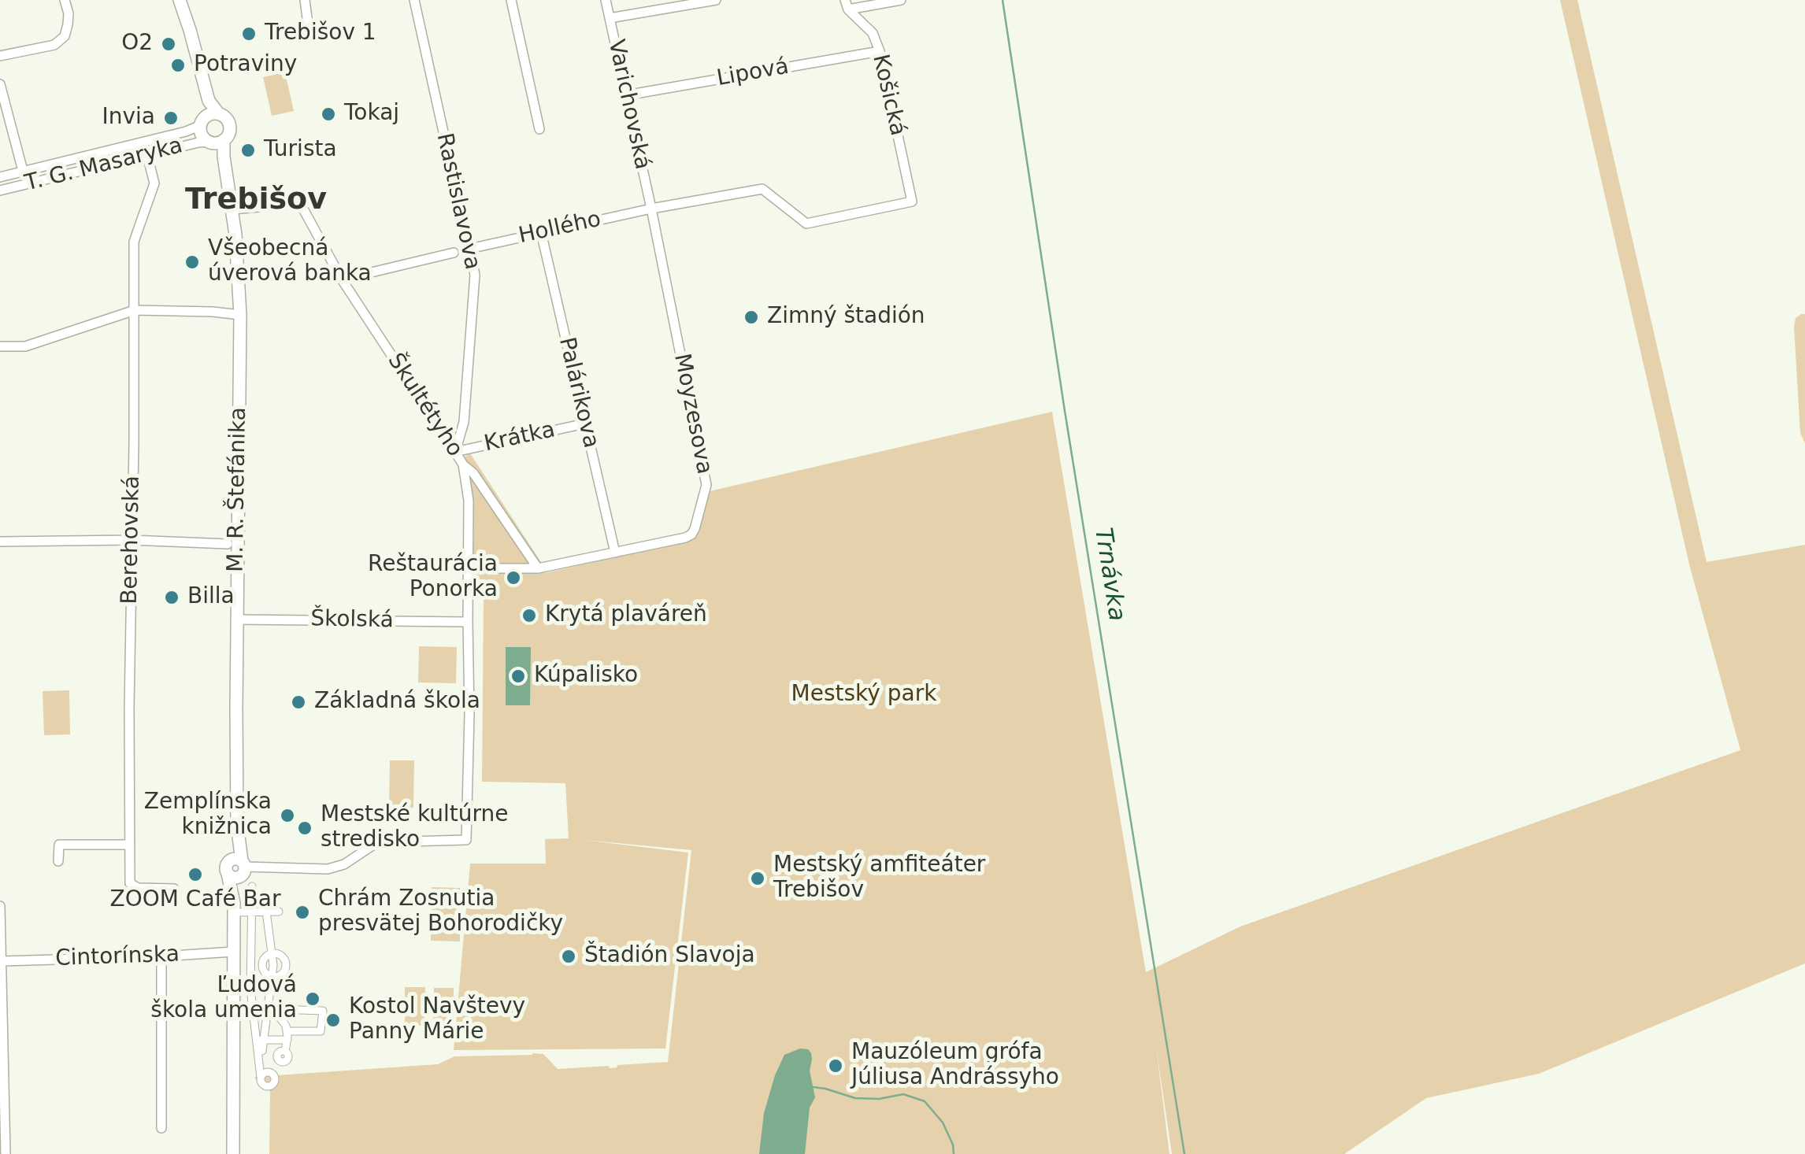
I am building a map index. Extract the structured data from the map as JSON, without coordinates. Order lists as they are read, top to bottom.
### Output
{
  "streets": {
    "street": [
      "Lipová",
      "Košická",
      "Varichovská",
      "T. G. Masaryka",
      "Rastislavova",
      "Hollého",
      "Palárikova",
      "Škultétyho",
      "Moyzesova",
      "Krátka",
      "M. R. Štefánika",
      "Berehovská",
      "Školská",
      "Cintorínska"
    ]
  },
  "crossings": [
    ["Lipová", "Košická"],
    ["Lipová", "Varichovská"],
    ["Košická", "Hollého"],
    ["Varichovská", "Hollého"],
    ["Varichovská", "Moyzesova"],
    ["T. G. Masaryka", "M. R. Štefánika"],
    ["T. G. Masaryka", "Berehovská"],
    ["Rastislavova", "Hollého"],
    ["Rastislavova", "Škultétyho"],
    ["Rastislavova", "Krátka"],
    ["Hollého", "Palárikova"],
    ["Hollého", "Moyzesova"],
    ["Palárikova", "Moyzesova"],
    ["Palárikova", "Krátka"],
    ["Škultétyho", "Moyzesova"],
    ["Škultétyho", "Krátka"],
    ["Škultétyho", "M. R. Štefánika"],
    ["Škultétyho", "Školská"],
    ["M. R. Štefánika", "Školská"],
    ["M. R. Štefánika", "Cintorínska"]
  ],
  "districts": ["Trebišov"],
  "water": ["Trnávka"],
  "parks": ["Mestský park"],
  "places": [
    "Trebišov 1",
    "O2",
    "Potraviny",
    "Tokaj",
    "Invia",
    "Turista",
    "Všeobecná úverová banka",
    "Zimný štadión",
    "Reštaurácia Ponorka",
    "Billa",
    "Krytá plaváreň",
    "Kúpalisko",
    "Základná škola",
    "Zemplínska knižnica",
    "Mestské kultúrne stredisko",
    "ZOOM Café Bar",
    "Mestský amfiteáter Trebišov",
    "Chrám Zosnutia presvätej Bohorodičky",
    "Štadión Slavoja",
    "Ľudová škola umenia",
    "Kostol Navštevy Panny Márie",
    "Mauzóleum grófa Júliusa Andrássyho"
  ]
}
